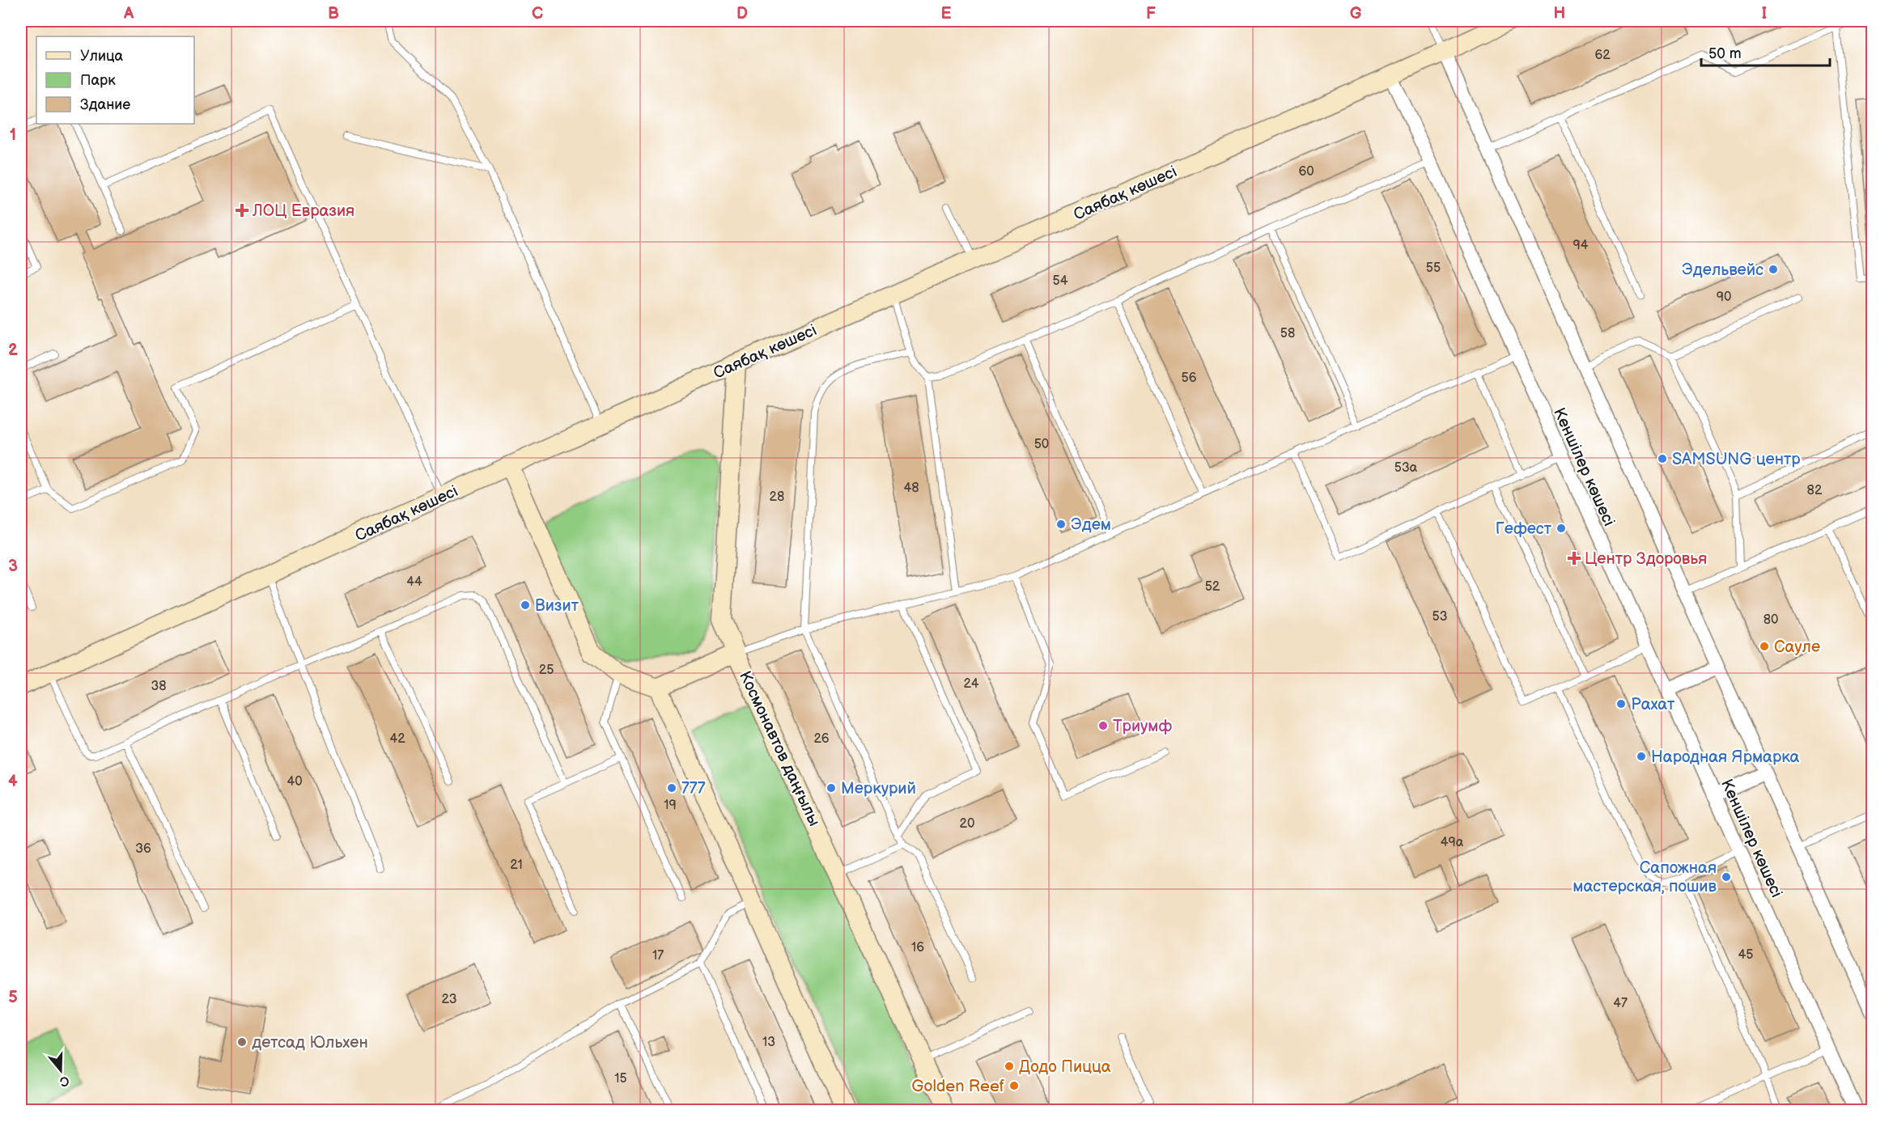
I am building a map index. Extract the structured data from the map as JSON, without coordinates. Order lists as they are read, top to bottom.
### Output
{
  "streets": {
    "street": ["Саябақ көшесі", "Кеншілер көшесі", "Космонавтов даңғылы"]
  },
  "crossings": [
    ["Саябақ көшесі", "Кеншілер көшесі"],
    ["Саябақ көшесі", "Космонавтов даңғылы"]
  ],
  "places": {
    "health": ["ЛОЦ Евразия", "Центр Здоровья"],
    "other": [
      "Эдельвейс",
      "SAMSUNG центр",
      "Эдем",
      "Гефест",
      "Визит",
      "Сауле",
      "Рахат",
      "Триумф",
      "Народная Ярмарка",
      "777",
      "Меркурий",
      "Сапожная мастерская, пошив",
      "детсад Юльхен",
      "Додо Пицца",
      "Golden Reef"
    ]
  },
  "house_numbers": [
    "62",
    "60",
    "94",
    "55",
    "54",
    "90",
    "58",
    "56",
    "50",
    "53а",
    "48",
    "82",
    "28",
    "44",
    "52",
    "53",
    "80",
    "25",
    "24",
    "38",
    "42",
    "26",
    "40",
    "19",
    "20",
    "49а",
    "36",
    "21",
    "16",
    "45",
    "17",
    "23",
    "47",
    "13",
    "15"
  ],
  "legend": ["Улица", "Парк", "Здание"],
  "scale_bar": "50 m",
  "north": "bottom",
  "grid": {
    "columns": [
      "A",
      "B",
      "C",
      "D",
      "E",
      "F",
      "G",
      "H",
      "I"
    ],
    "rows": [
      "1",
      "2",
      "3",
      "4",
      "5"
    ]
  }
}
